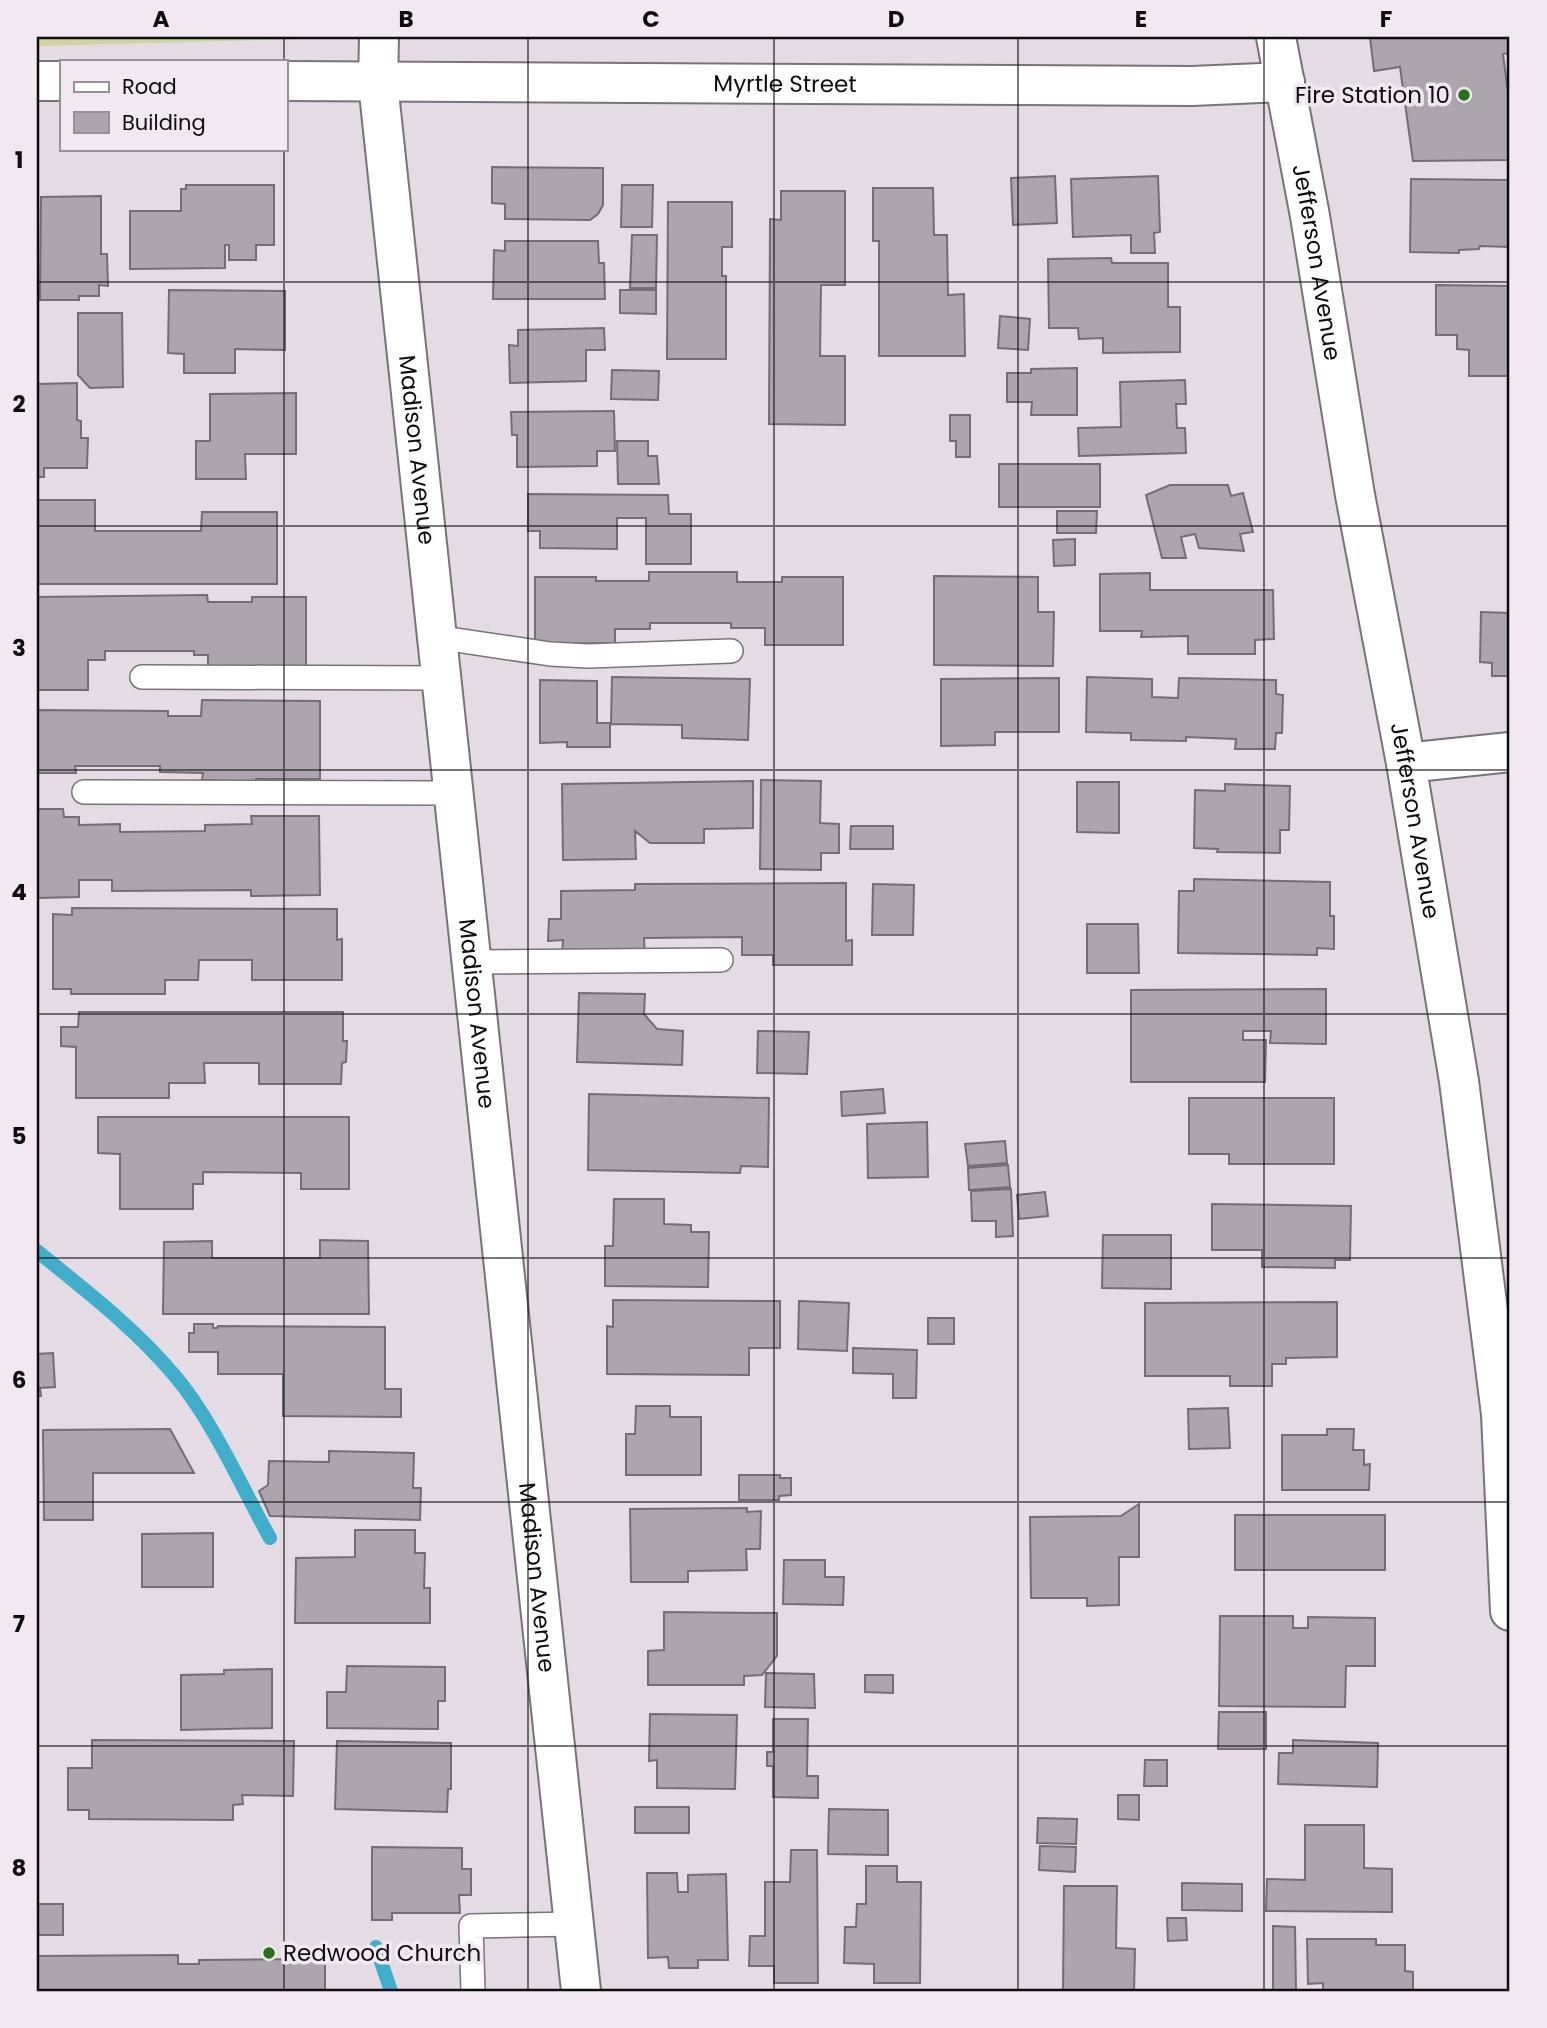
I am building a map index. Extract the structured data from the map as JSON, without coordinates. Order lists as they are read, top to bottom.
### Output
{
  "streets": {
    "street": ["Myrtle Street", "Jefferson Avenue", "Madison Avenue"]
  },
  "crossings": [
    ["Myrtle Street", "Jefferson Avenue"],
    ["Myrtle Street", "Madison Avenue"]
  ],
  "places": ["Fire Station 10", "Redwood Church"],
  "legend": ["Road", "Building"],
  "grid": {
    "columns": [
      "A",
      "B",
      "C",
      "D",
      "E",
      "F"
    ],
    "rows": [
      "1",
      "2",
      "3",
      "4",
      "5",
      "6",
      "7",
      "8"
    ]
  }
}
